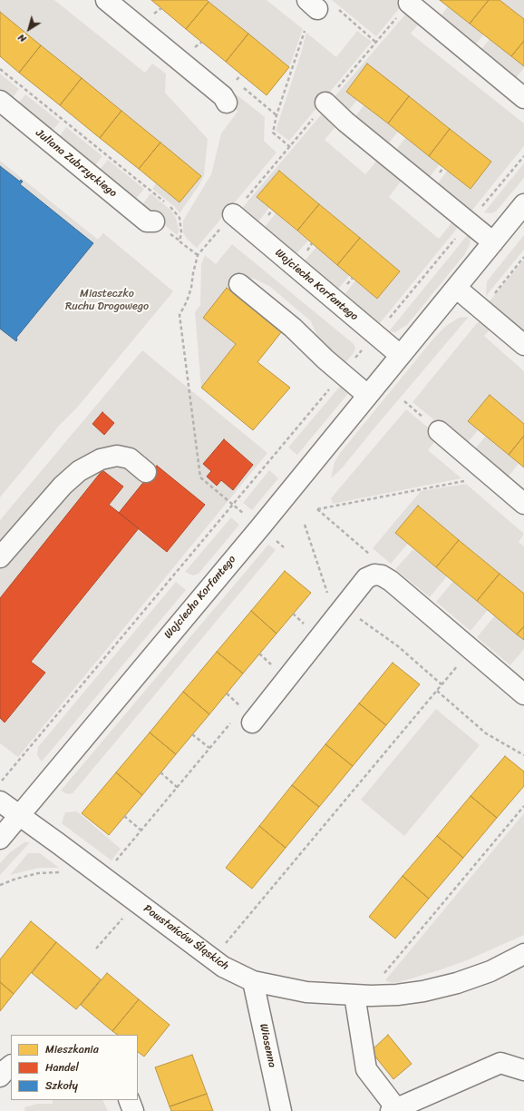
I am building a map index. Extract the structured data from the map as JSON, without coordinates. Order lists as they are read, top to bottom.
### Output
{
  "streets": {
    "street": [
      "Juliana Zubrzyckiego",
      "Wojciecha Korfantego",
      "Powstańców Śląskich",
      "Wiosenna"
    ]
  },
  "crossings": [
    ["Wojciecha Korfantego", "Powstańców Śląskich"],
    ["Powstańców Śląskich", "Wiosenna"]
  ],
  "parks": ["Miasteczko Ruchu Drogowego"],
  "legend": ["Mieszkania", "Handel", "Szkoły"],
  "north": "bottom left"
}
